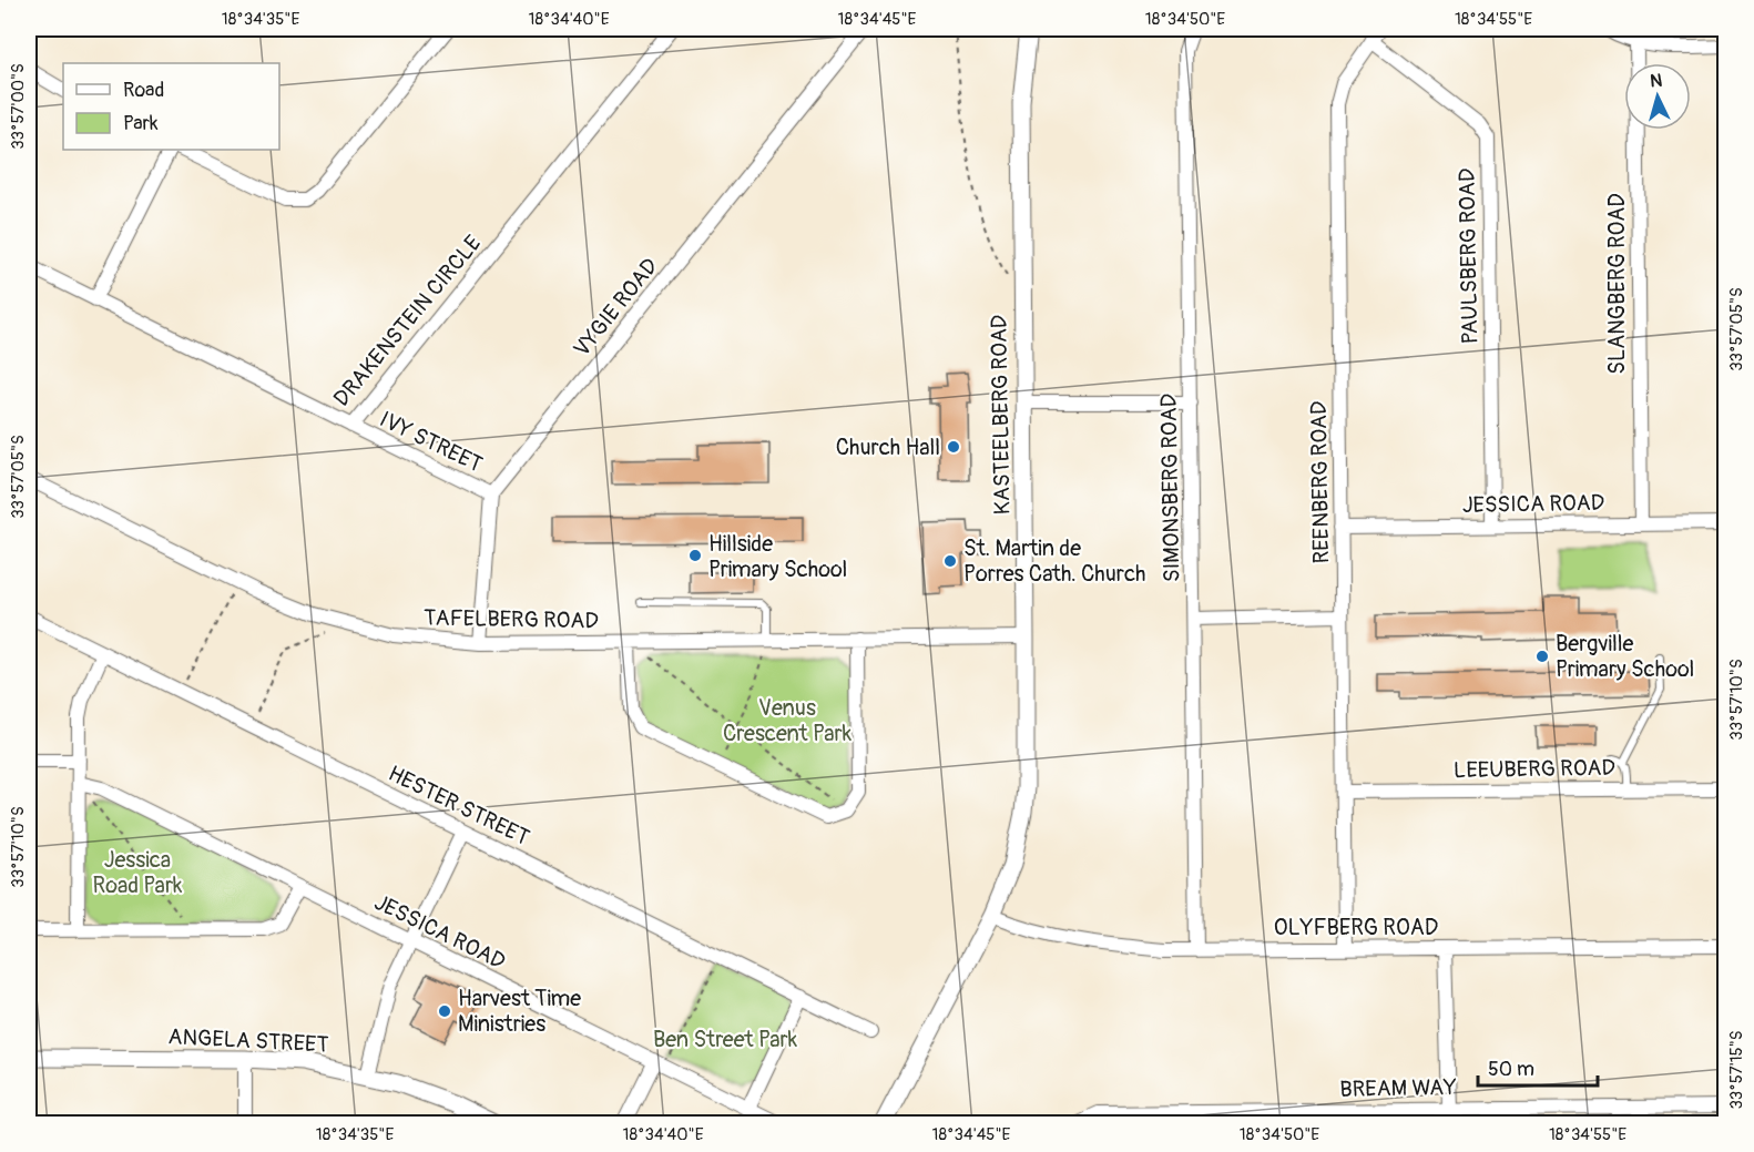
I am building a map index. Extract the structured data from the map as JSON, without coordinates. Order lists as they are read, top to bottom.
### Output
{
  "streets": {
    "street": [
      "PAULSBERG ROAD",
      "SLANGBERG ROAD",
      "VYGIE ROAD",
      "DRAKENSTEIN CIRCLE",
      "KASTEELBERG ROAD",
      "IVY STREET",
      "REENBERG ROAD",
      "SIMONSBERG ROAD",
      "JESSICA ROAD",
      "TAFELBERG ROAD",
      "LEEUBERG ROAD",
      "HESTER STREET",
      "OLYFBERG ROAD",
      "ANGELA STREET",
      "BREAM WAY"
    ]
  },
  "crossings": [
    ["PAULSBERG ROAD", "REENBERG ROAD"],
    ["PAULSBERG ROAD", "JESSICA ROAD"],
    ["SLANGBERG ROAD", "JESSICA ROAD"],
    ["VYGIE ROAD", "IVY STREET"],
    ["DRAKENSTEIN CIRCLE", "IVY STREET"],
    ["KASTEELBERG ROAD", "TAFELBERG ROAD"],
    ["KASTEELBERG ROAD", "OLYFBERG ROAD"],
    ["REENBERG ROAD", "JESSICA ROAD"],
    ["REENBERG ROAD", "LEEUBERG ROAD"],
    ["REENBERG ROAD", "OLYFBERG ROAD"],
    ["SIMONSBERG ROAD", "OLYFBERG ROAD"]
  ],
  "parks": ["Venus Crescent Park", "Jessica Road Park", "Ben Street Park"],
  "places": [
    "Church Hall",
    "Hillside Primary School",
    "St. Martin de Porres Cath. Church",
    "Bergville Primary School",
    "Harvest Time Ministries"
  ],
  "legend": ["Road", "Park"],
  "scale_bar": "50 m",
  "north": "top",
  "coordinates": [
    "18°34'35\"E",
    "18°34'40\"E",
    "18°34'45\"E",
    "18°34'50\"E",
    "18°34'55\"E",
    "33°57'00\"S",
    "33°57'05\"S",
    "33°57'10\"S",
    "33°57'15\"S"
  ]
}
